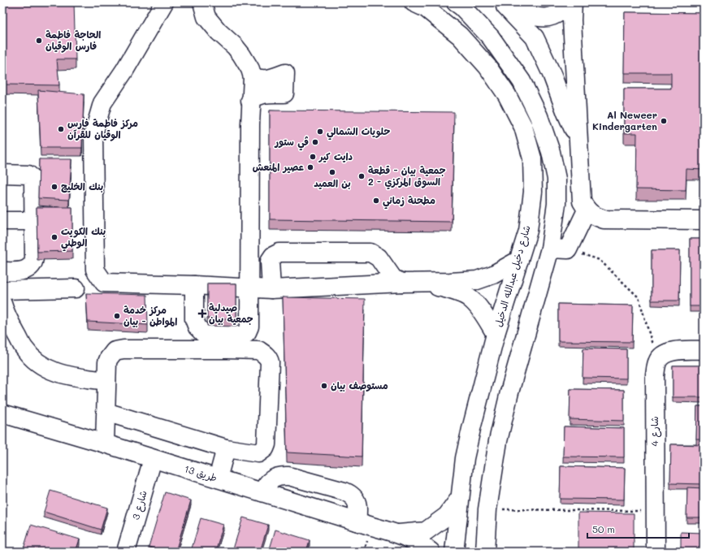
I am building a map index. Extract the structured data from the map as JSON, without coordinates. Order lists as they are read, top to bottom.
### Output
{
  "streets": {
    "street": [
      "شارع دخيل عبدالله الدخيل",
      "شارع 4",
      "طريق 13",
      "شارع 3"
    ]
  },
  "crossings": [
    ["شارع دخيل عبدالله الدخيل", "طريق 13"],
    ["طريق 13", "شارع 3"]
  ],
  "places": {
    "other": [
      "الحاجة فاطمة فارس الوقيان",
      "Al Neweer Kindergarten",
      "مركز فاطمة فارس الوقيان للقرآن",
      "حلويات الشمالي",
      "ڤي ستور",
      "دايت كير",
      "عصير المنعش",
      "بن العميد",
      "جمعية بيان - قطعة 2 - السوق المركزي",
      "بنك الخليج",
      "مطحنة زماني",
      "بنك الكويت الوطني",
      "مركز خدمة المواطن - بيان",
      "مستوصف بيان"
    ],
    "health": ["صيدلية جمعية بيان"]
  },
  "scale_bar": "50 m"
}
